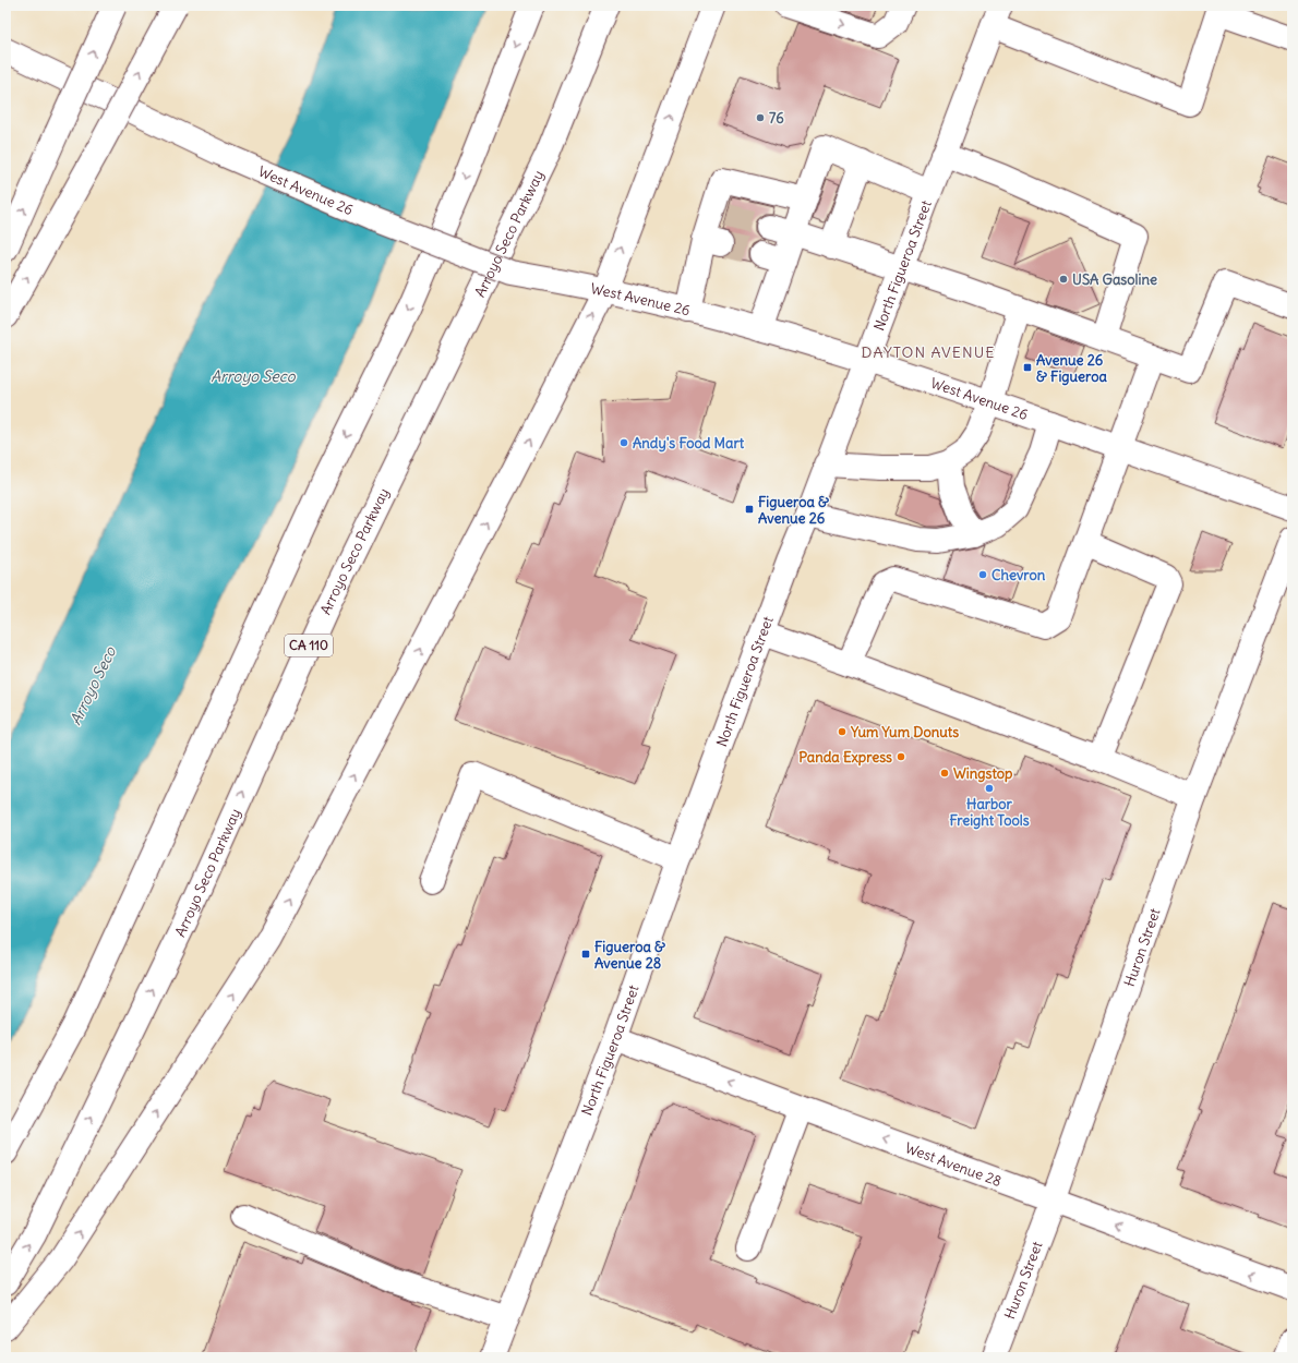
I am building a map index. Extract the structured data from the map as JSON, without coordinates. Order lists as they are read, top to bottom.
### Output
{
  "streets": {
    "main road": [
      "West Avenue 26",
      "Arroyo Seco Parkway",
      "North Figueroa Street",
      "CA 110",
      "Huron Street",
      "West Avenue 28"
    ]
  },
  "crossings": [
    ["West Avenue 26", "North Figueroa Street"],
    ["North Figueroa Street", "West Avenue 28"],
    ["Huron Street", "West Avenue 28"]
  ],
  "one_way": ["West Avenue 28"],
  "districts": ["DAYTON AVENUE"],
  "water": ["Arroyo Seco"],
  "places": {
    "other": [
      "76",
      "USA Gasoline",
      "Andy's Food Mart",
      "Chevron",
      "Yum Yum Donuts",
      "Panda Express",
      "Wingstop",
      "Harbor Freight Tools"
    ],
    "transit": ["Avenue 26 & Figueroa", "Figueroa & Avenue 26", "Figueroa & Avenue 28"]
  }
}
